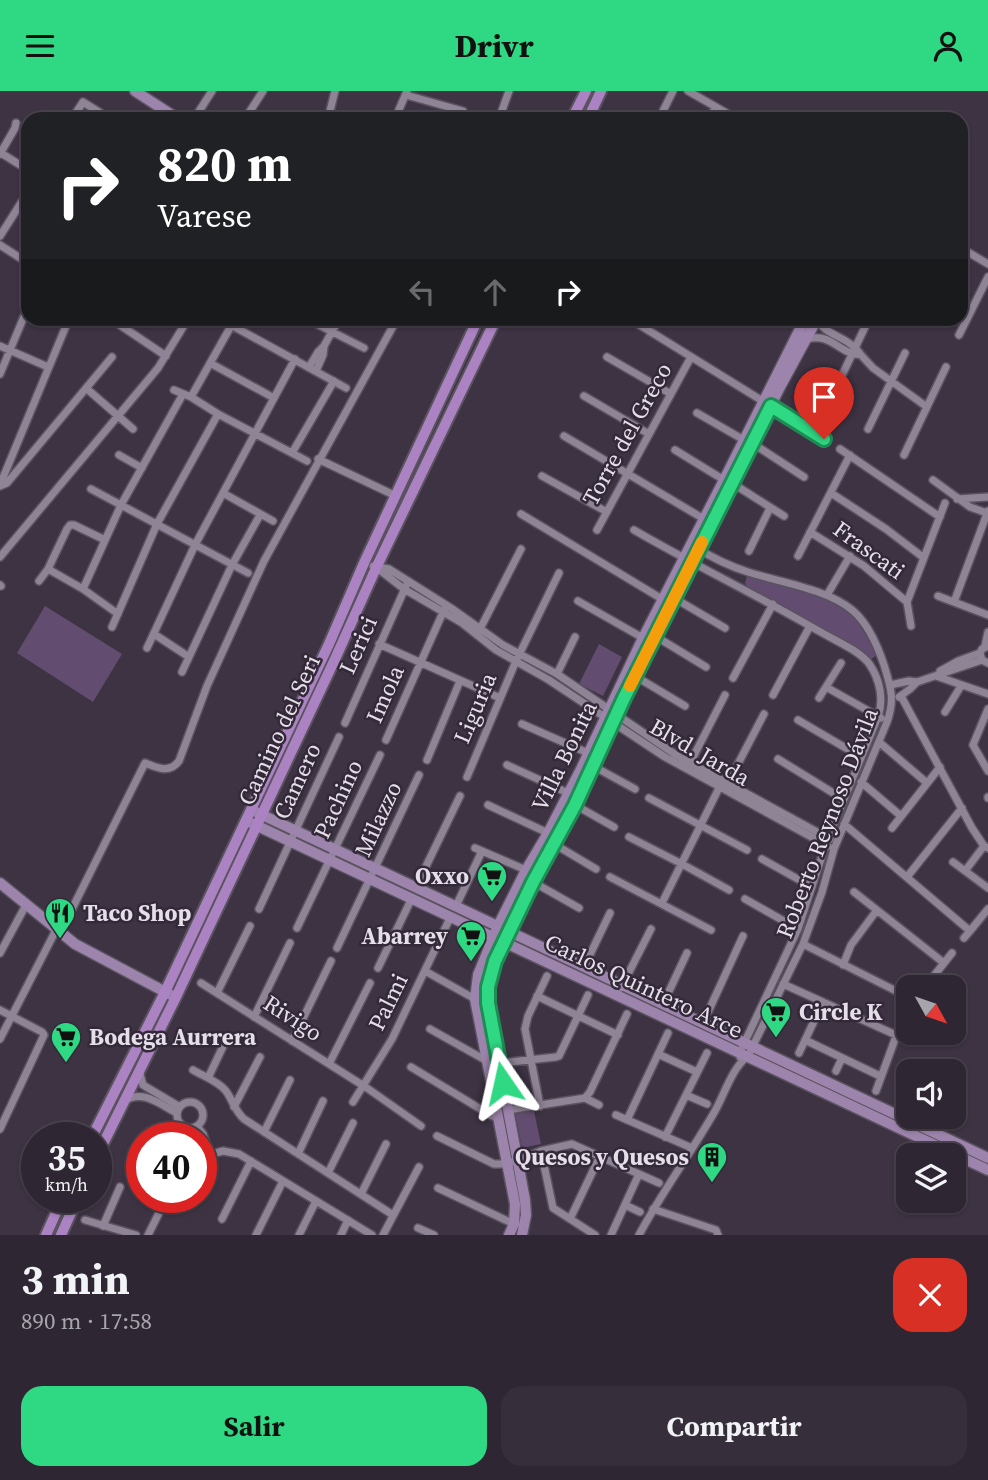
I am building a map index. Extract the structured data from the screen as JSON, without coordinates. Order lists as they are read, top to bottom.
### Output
{
  "streets": {
    "main road": ["Camino del Seri"],
    "street": [
      "Torre del Greco",
      "Frascati",
      "Lerici",
      "Imola",
      "Liguria",
      "Blvd. Jarda",
      "Villa Bonita",
      "Camero",
      "Pachino",
      "Milazzo",
      "Roberto Reynoso Dávila",
      "Carlos Quintero Arce",
      "Palmi",
      "Rivigo"
    ]
  },
  "crossings": [
    ["Lerici", "Blvd. Jarda"],
    ["Imola", "Blvd. Jarda"],
    ["Liguria", "Blvd. Jarda"],
    ["Camino del Seri", "Blvd. Jarda"],
    ["Camino del Seri", "Carlos Quintero Arce"],
    ["Blvd. Jarda", "Villa Bonita"],
    ["Blvd. Jarda", "Roberto Reynoso Dávila"],
    ["Villa Bonita", "Roberto Reynoso Dávila"],
    ["Villa Bonita", "Carlos Quintero Arce"],
    ["Villa Bonita", "Palmi"],
    ["Camero", "Carlos Quintero Arce"],
    ["Pachino", "Carlos Quintero Arce"],
    ["Milazzo", "Carlos Quintero Arce"],
    ["Roberto Reynoso Dávila", "Carlos Quintero Arce"],
    ["Carlos Quintero Arce", "Palmi"],
    ["Palmi", "Rivigo"]
  ],
  "places": {
    "supermarket": [
      "Oxxo",
      "Abarrey",
      "Circle K",
      "Bodega Aurrera"
    ],
    "restaurant": ["Taco Shop"],
    "building": ["Quesos y Quesos"]
  },
  "north": "bottom right",
  "page": {
    "header": "Drivr",
    "turn": ["820 m", "Varese"],
    "speed": "35 km/h",
    "limit": "40",
    "heading": ["3 min", "890 m · 17:58"],
    "buttons": ["Salir", "Compartir"]
  }
}
